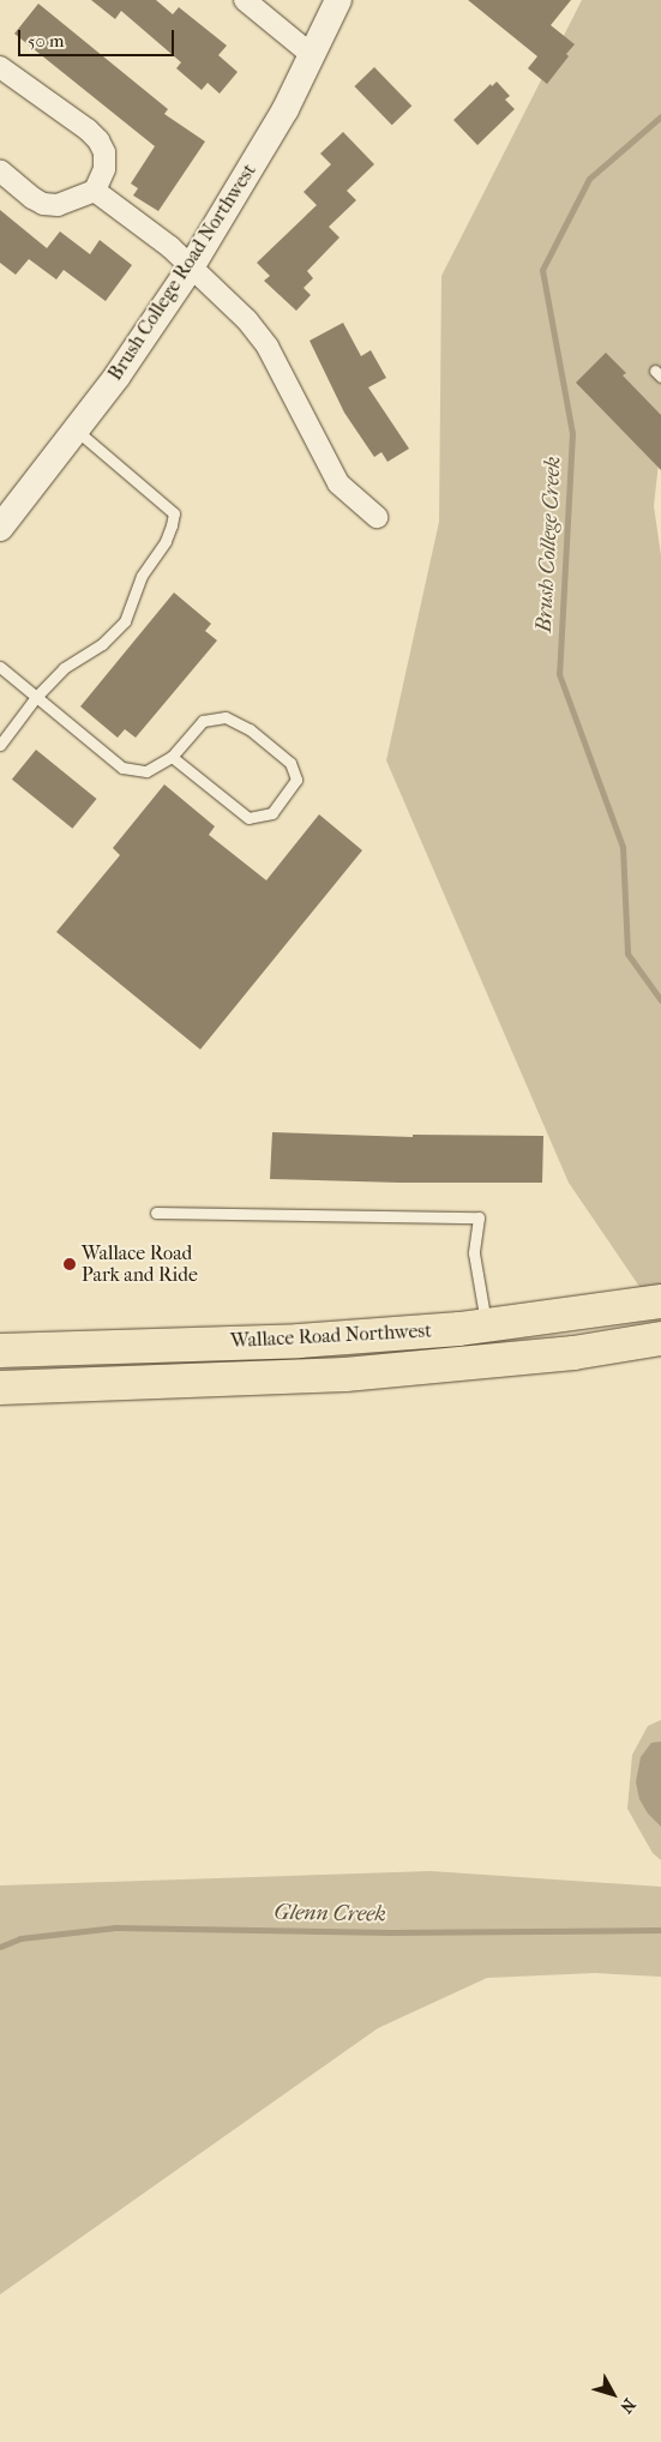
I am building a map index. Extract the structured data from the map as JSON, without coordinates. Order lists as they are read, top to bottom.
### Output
{
  "streets": {
    "main road": ["Wallace Road Northwest"],
    "street": ["Brush College Road Northwest"]
  },
  "water": ["Brush College Creek", "Glenn Creek"],
  "places": ["Wallace Road Park and Ride"],
  "scale_bar": "50 m",
  "north": "bottom right"
}
